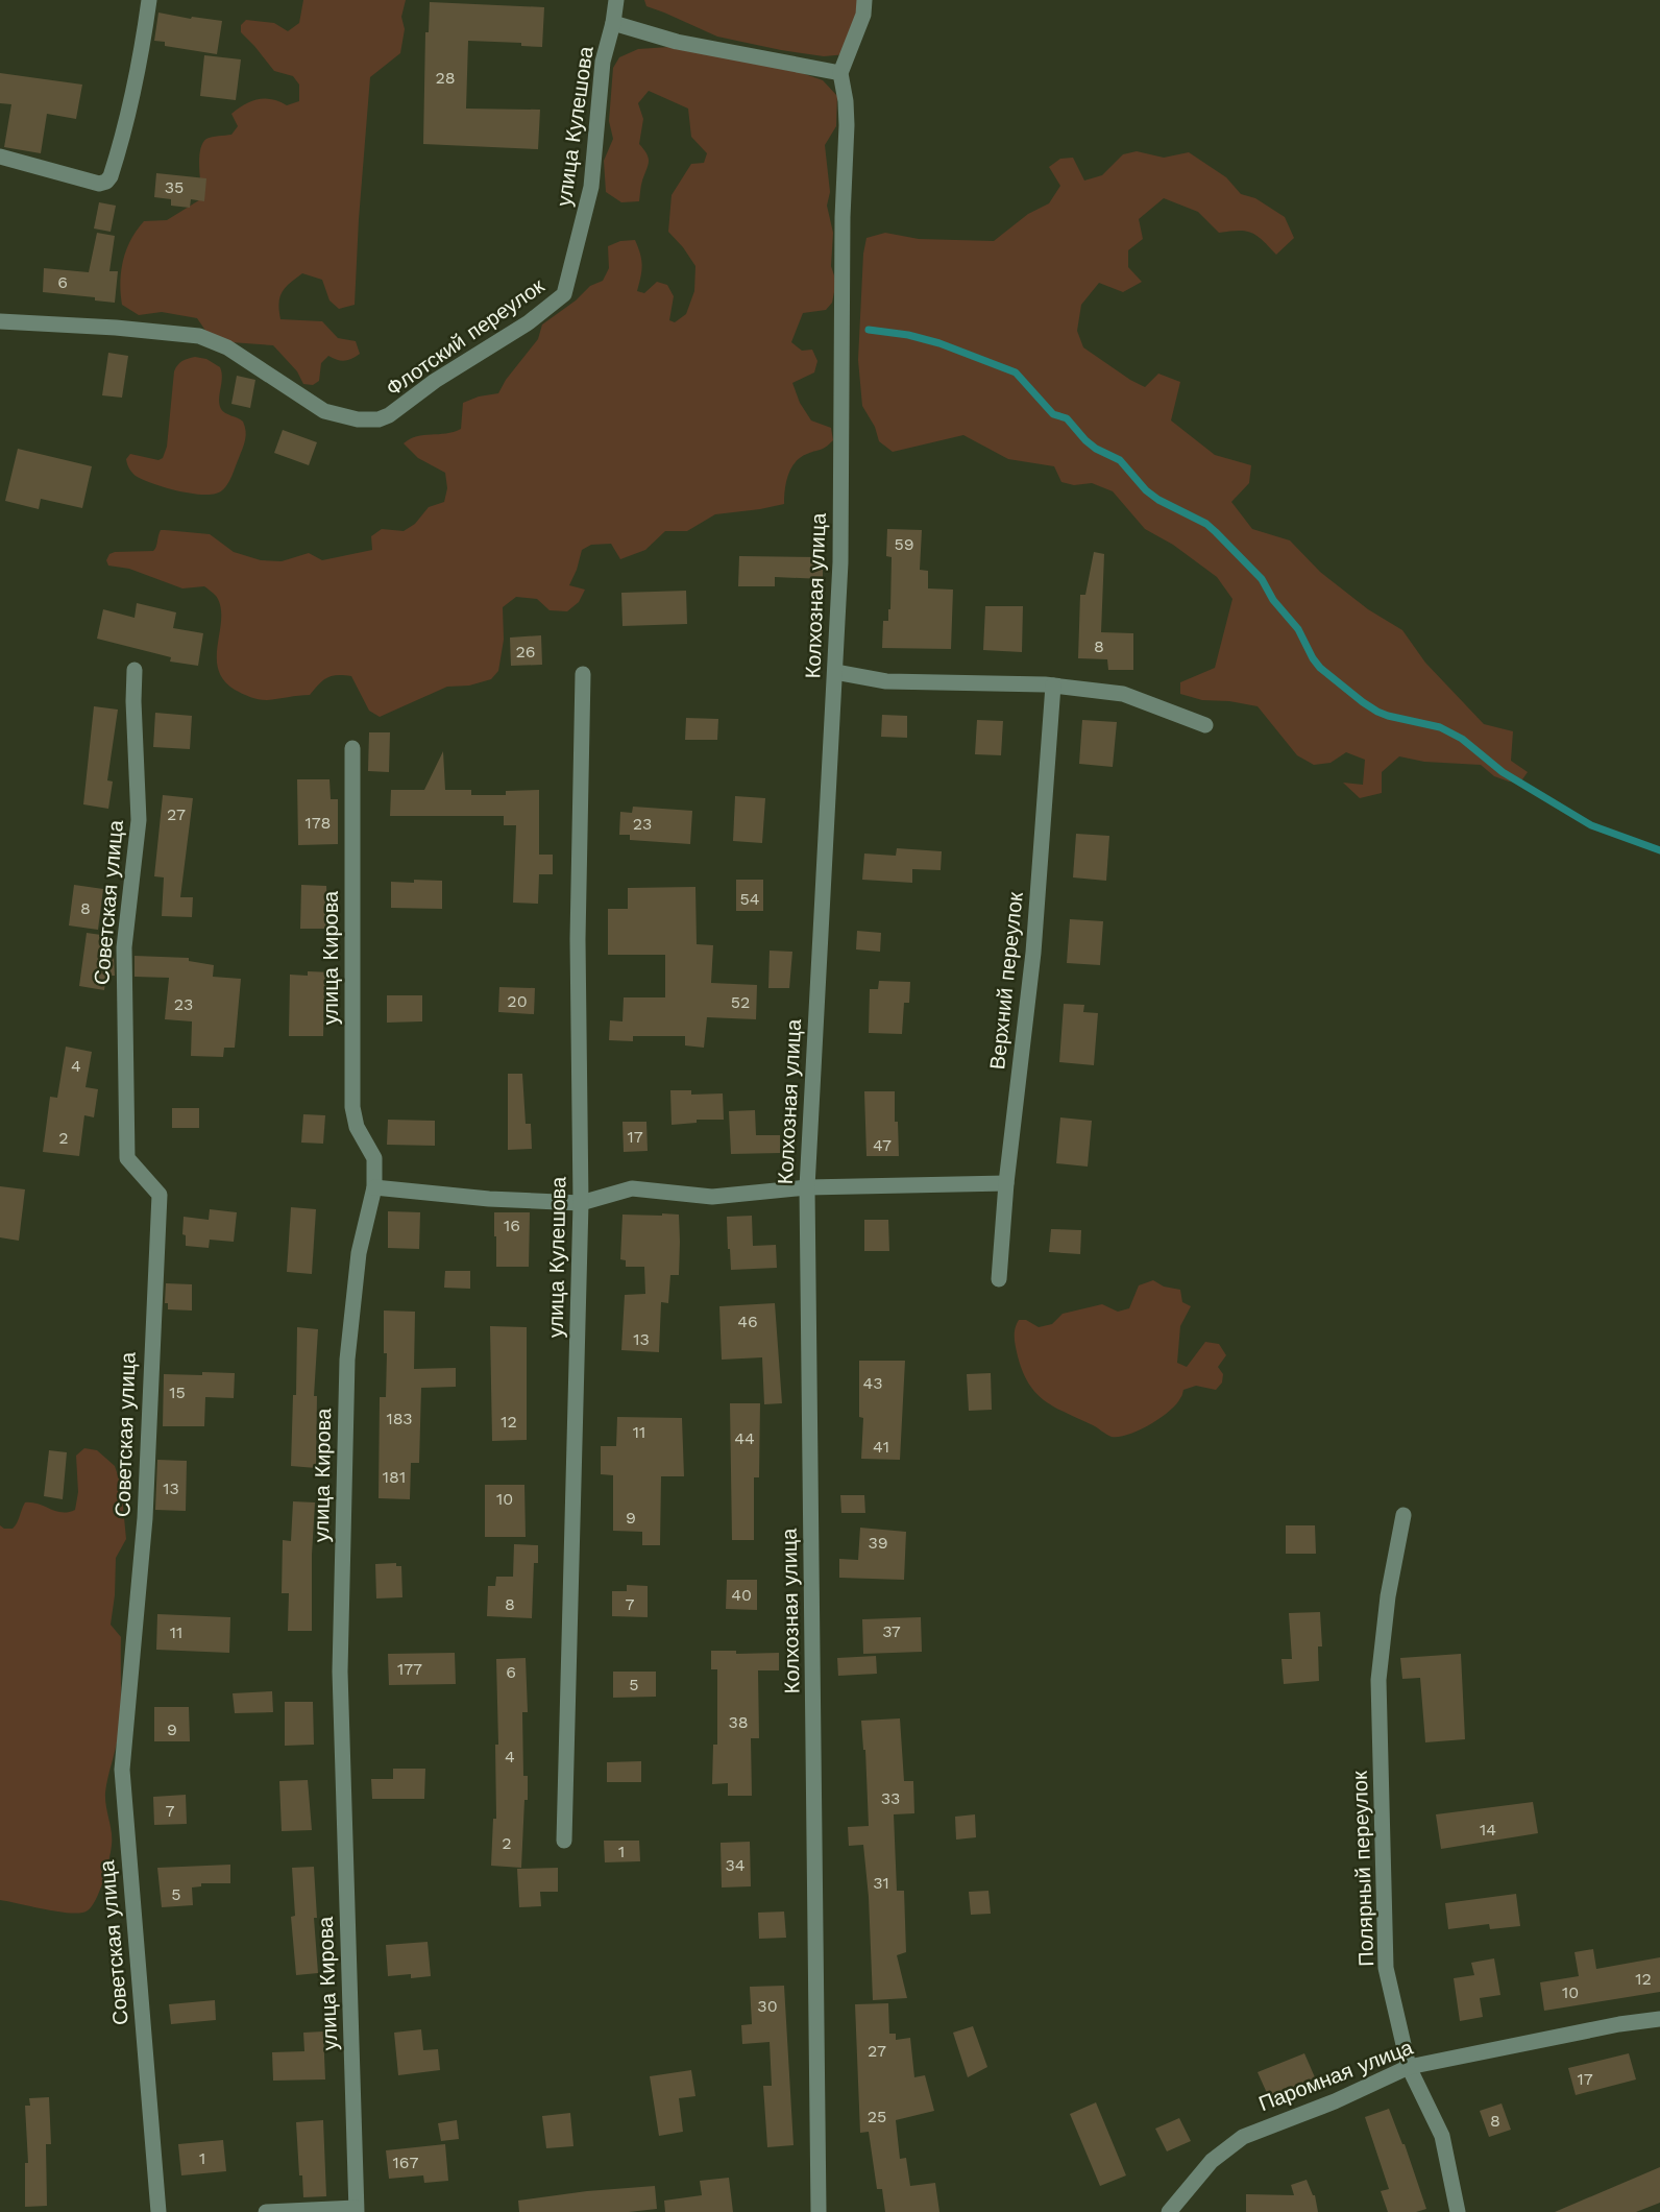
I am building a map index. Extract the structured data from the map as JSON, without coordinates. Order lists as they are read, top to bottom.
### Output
{
  "streets": {
    "street": [
      "улица Кулешова",
      "Флотский переулок",
      "Колхозная улица",
      "Советская улица",
      "улица Кирова",
      "Верхний переулок",
      "Полярный переулок",
      "Паромная улица"
    ]
  },
  "crossings": [
    ["улица Кулешова", "Флотский переулок"],
    ["Полярный переулок", "Паромная улица"]
  ],
  "house_numbers": [
    "28",
    "35",
    "6",
    "59",
    "8",
    "26",
    "27",
    "178",
    "23",
    "54",
    "8",
    "20",
    "52",
    "23",
    "4",
    "17",
    "2",
    "47",
    "16",
    "46",
    "13",
    "43",
    "15",
    "183",
    "12",
    "11",
    "44",
    "41",
    "181",
    "13",
    "10",
    "9",
    "39",
    "40",
    "8",
    "7",
    "37",
    "11",
    "177",
    "6",
    "5",
    "38",
    "9",
    "4",
    "33",
    "7",
    "14",
    "2",
    "1",
    "34",
    "31",
    "5",
    "12",
    "10",
    "30",
    "27",
    "17",
    "25",
    "8",
    "1",
    "167"
  ]
}
